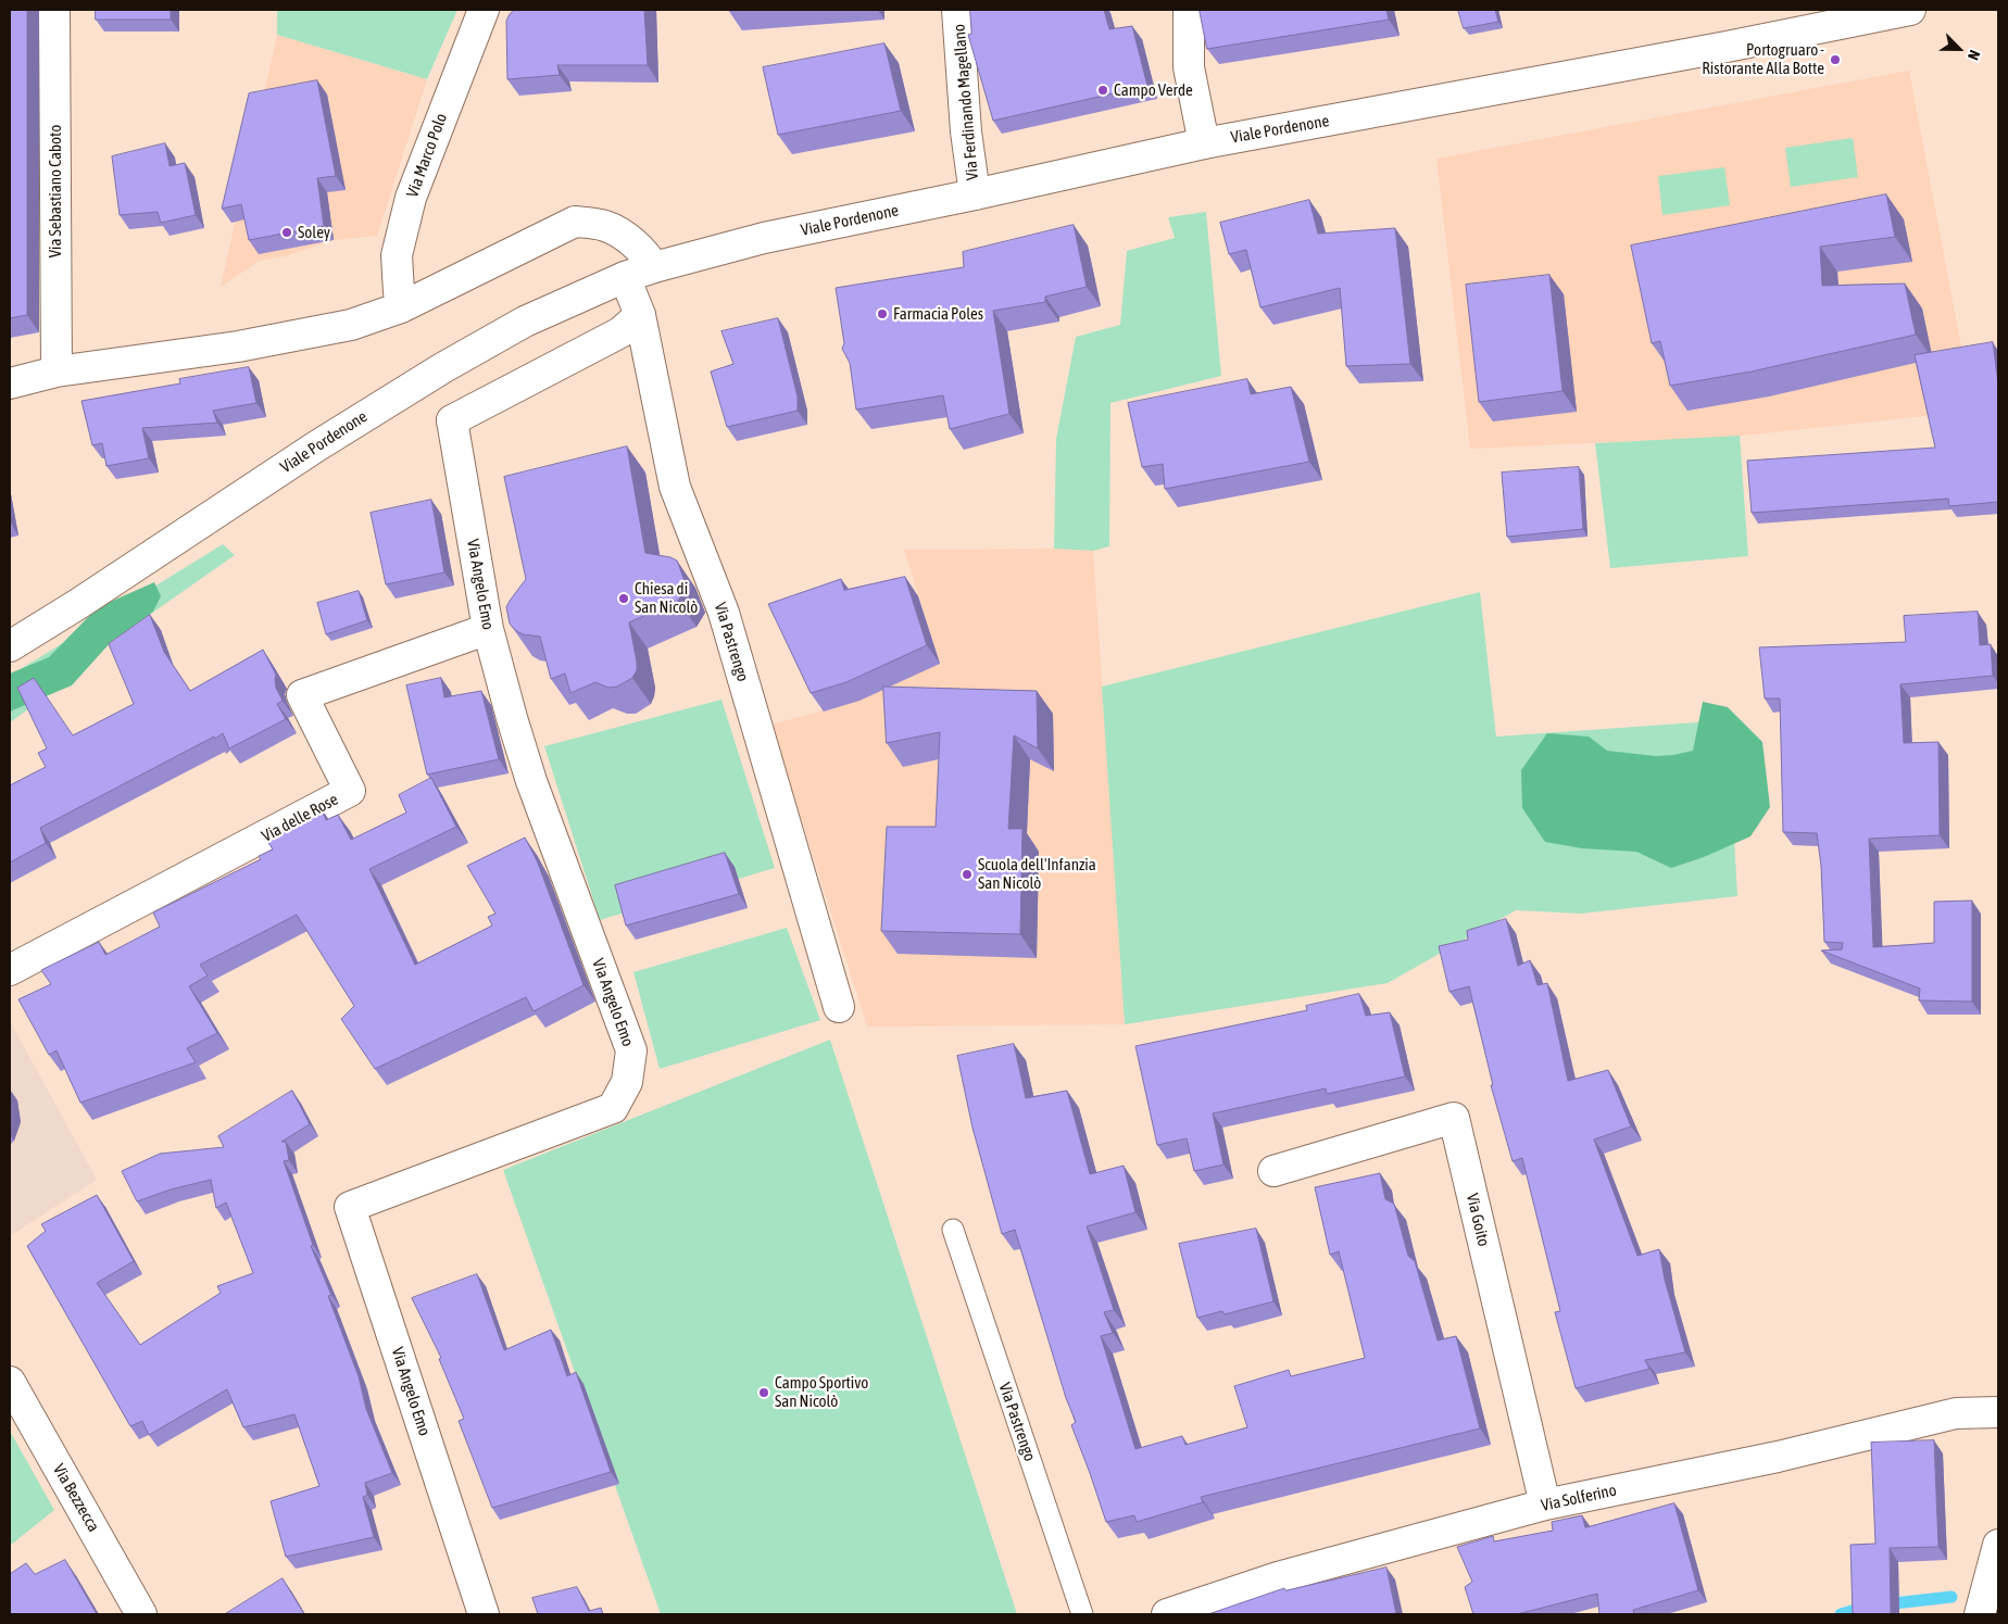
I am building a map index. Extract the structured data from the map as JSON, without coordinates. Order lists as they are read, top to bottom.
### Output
{
  "streets": {
    "street": [
      "Via Ferdinando Magellano",
      "Viale Pordenone",
      "Via Marco Polo",
      "Via Sebastiano Caboto",
      "Via Angelo Emo",
      "Via Pastrengo",
      "Via delle Rose",
      "Via Goito",
      "Via Bezzecca",
      "Via Solferino"
    ]
  },
  "crossings": [
    ["Via Ferdinando Magellano", "Viale Pordenone"],
    ["Viale Pordenone", "Via Pastrengo"],
    ["Via Angelo Emo", "Via Pastrengo"],
    ["Via Angelo Emo", "Via delle Rose"],
    ["Via Goito", "Via Solferino"]
  ],
  "places": [
    "Portogruaro - Ristorante Alla Botte",
    "Campo Verde",
    "Soley",
    "Farmacia Poles",
    "Chiesa di San Nicolò",
    "Scuola dell'Infanzia San Nicolò",
    "Campo Sportivo San Nicolò"
  ],
  "north": "bottom right"
}
